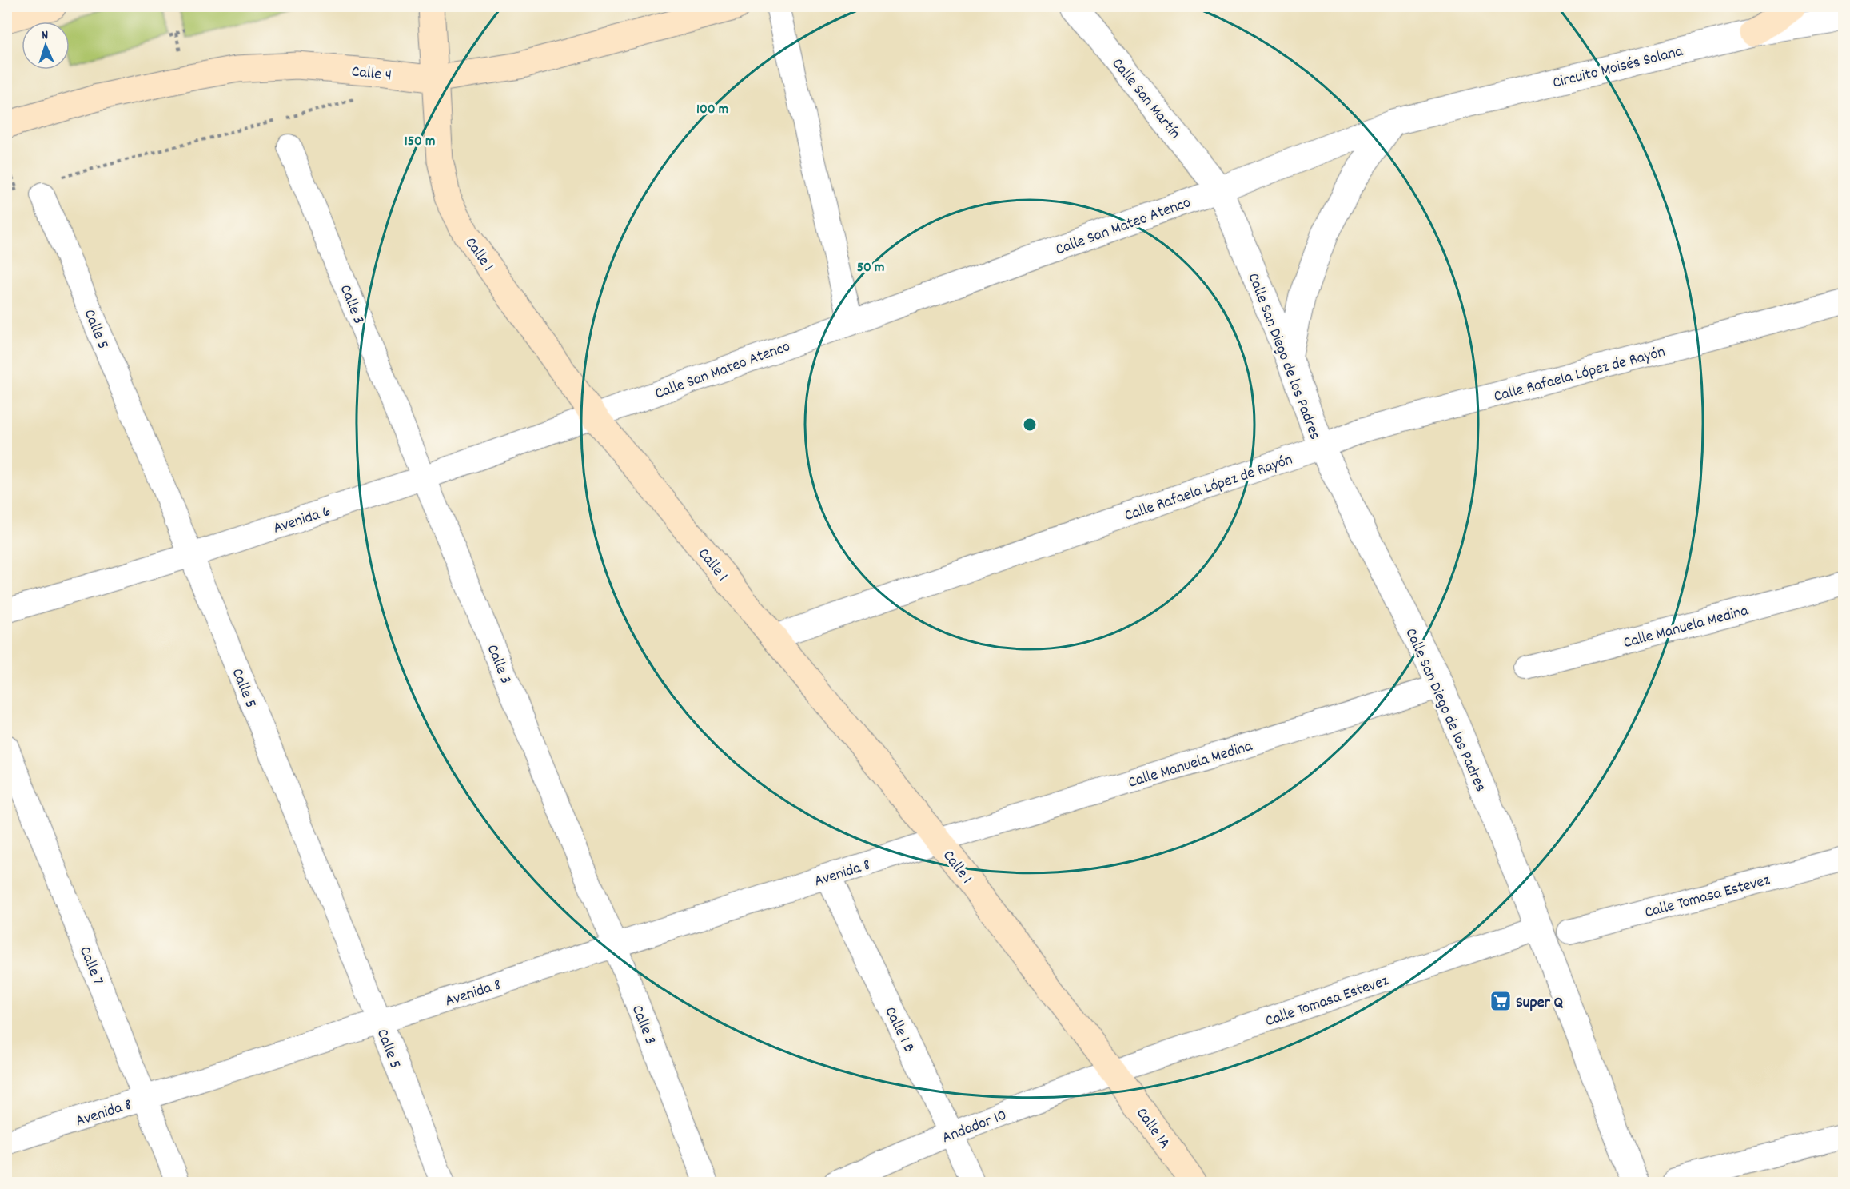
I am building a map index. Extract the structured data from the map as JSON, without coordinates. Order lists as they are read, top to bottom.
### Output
{
  "streets": {
    "main road": ["Calle 4", "Calle 1", "Calle 1A"],
    "street": [
      "Circuito Moisés Solana",
      "Calle San Martín",
      "Calle San Mateo Atenco",
      "Calle 3",
      "Calle 5",
      "Calle San Diego de los Padres",
      "Calle Rafaela López de Rayón",
      "Avenida 6",
      "Calle Manuela Medina",
      "Avenida 8",
      "Calle Tomasa Estevez",
      "Calle 7",
      "Calle 1 B",
      "Andador 10"
    ]
  },
  "crossings": [
    ["Circuito Moisés Solana", "Calle San Mateo Atenco"],
    ["Calle 4", "Calle 1"],
    ["Calle San Martín", "Calle San Mateo Atenco"],
    ["Calle San Martín", "Calle San Diego de los Padres"],
    ["Calle San Mateo Atenco", "Calle 1"],
    ["Calle San Mateo Atenco", "Calle San Diego de los Padres"],
    ["Calle San Mateo Atenco", "Avenida 6"],
    ["Calle 1", "Calle Rafaela López de Rayón"],
    ["Calle 1", "Avenida 6"],
    ["Calle 1", "Calle Manuela Medina"],
    ["Calle 1", "Avenida 8"],
    ["Calle 1", "Calle Tomasa Estevez"],
    ["Calle 1", "Andador 10"],
    ["Calle 1", "Calle 1A"],
    ["Calle 3", "Avenida 6"],
    ["Calle 3", "Avenida 8"],
    ["Calle 5", "Avenida 6"],
    ["Calle 5", "Avenida 8"],
    ["Calle San Diego de los Padres", "Calle Rafaela López de Rayón"],
    ["Calle San Diego de los Padres", "Calle Manuela Medina"],
    ["Calle San Diego de los Padres", "Calle Tomasa Estevez"],
    ["Calle Manuela Medina", "Avenida 8"],
    ["Avenida 8", "Calle 7"],
    ["Avenida 8", "Calle 1 B"],
    ["Calle Tomasa Estevez", "Andador 10"],
    ["Calle Tomasa Estevez", "Calle 1A"],
    ["Calle 1 B", "Andador 10"],
    ["Andador 10", "Calle 1A"]
  ],
  "places": {
    "supermarket": ["Super Q"]
  },
  "north": "top",
  "rings": ["100 m", "150 m", "50 m"]
}
